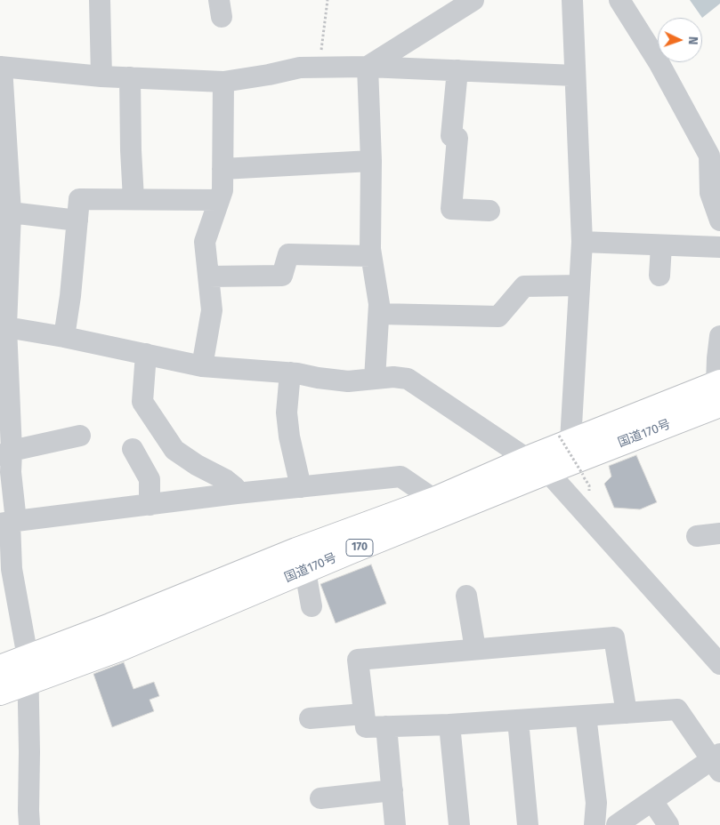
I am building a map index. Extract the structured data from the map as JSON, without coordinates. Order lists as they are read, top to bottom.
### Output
{
  "streets": {
    "highway": ["国道170号", "170"]
  },
  "north": "right"
}
